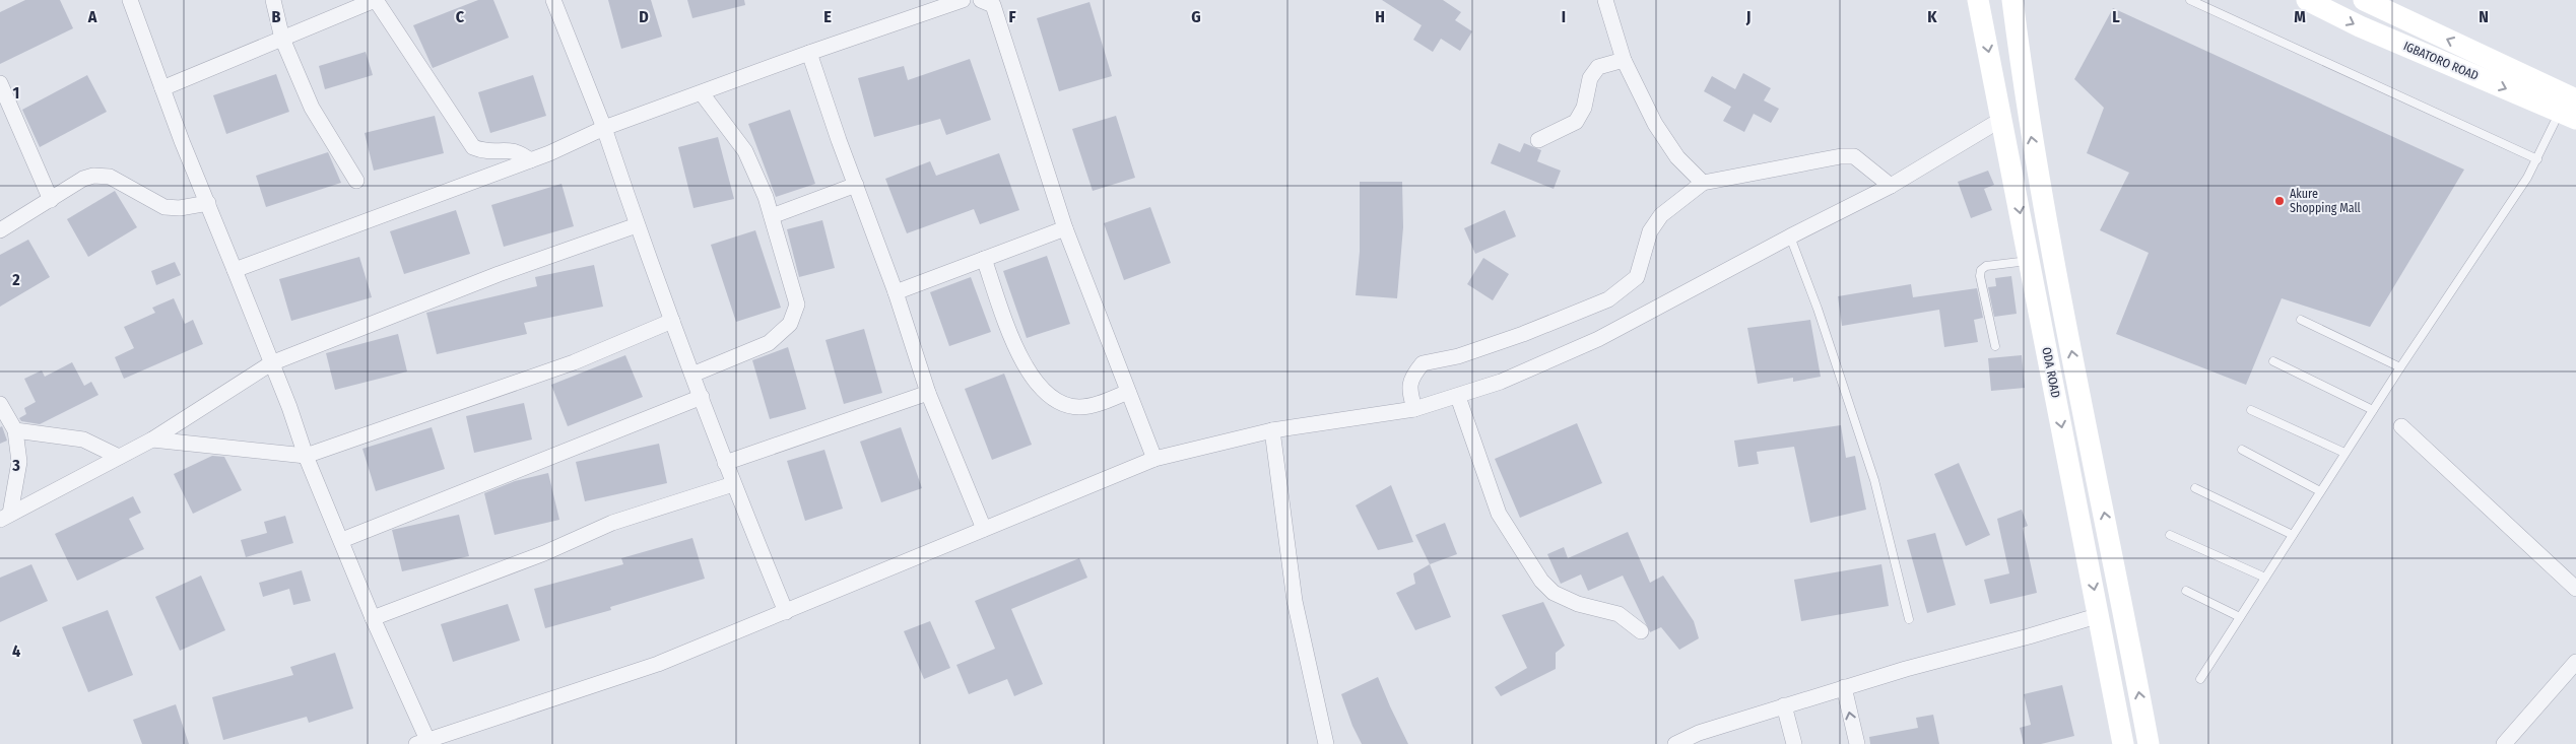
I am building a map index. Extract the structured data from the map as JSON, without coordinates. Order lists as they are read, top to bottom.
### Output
{
  "streets": {
    "street": ["IGBATORO ROAD", "ODA ROAD"]
  },
  "places": ["Akure Shopping Mall"],
  "grid": {
    "columns": [
      "A",
      "B",
      "C",
      "D",
      "E",
      "F",
      "G",
      "H",
      "I",
      "J",
      "K",
      "L",
      "M",
      "N"
    ],
    "rows": [
      "1",
      "2",
      "3",
      "4"
    ]
  }
}
